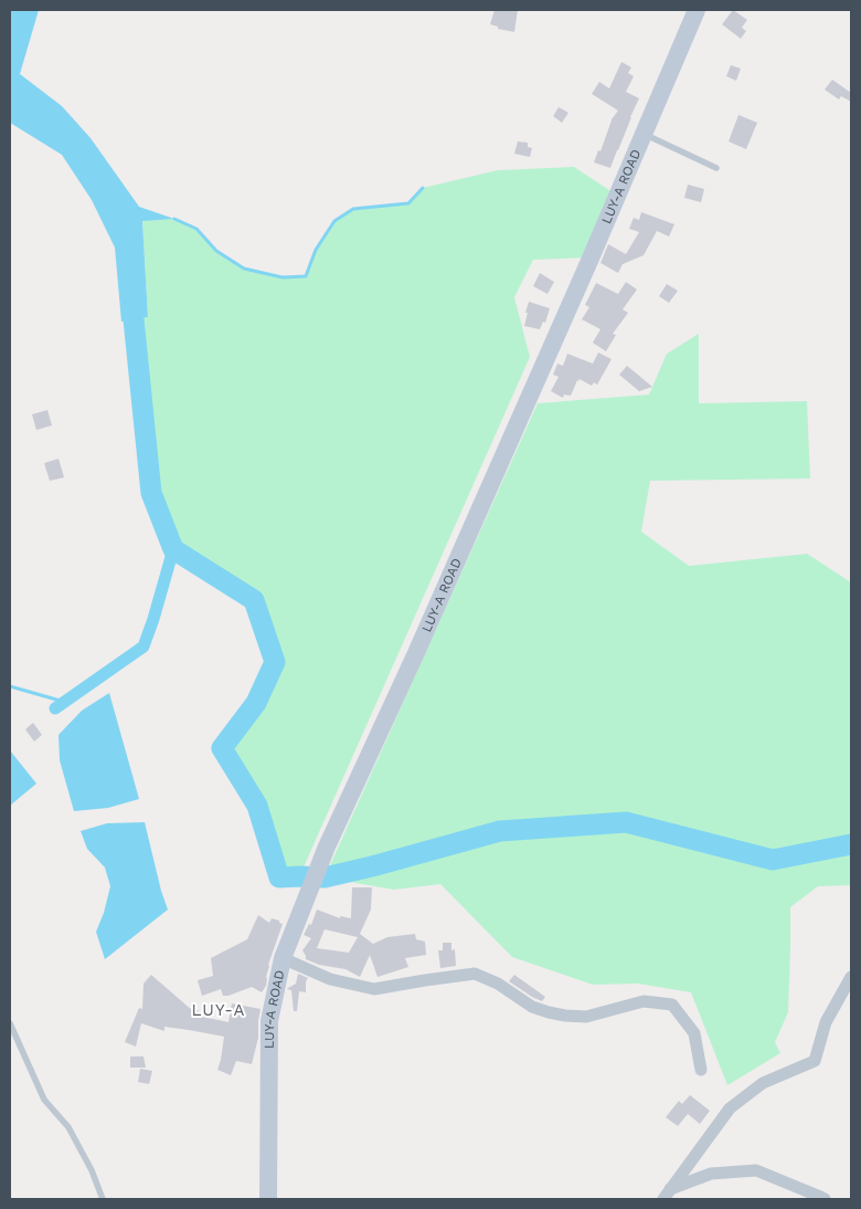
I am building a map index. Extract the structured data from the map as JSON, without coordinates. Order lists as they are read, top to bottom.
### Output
{
  "streets": {
    "main road": ["LUY-A ROAD"]
  },
  "districts": ["LUY-A"]
}
